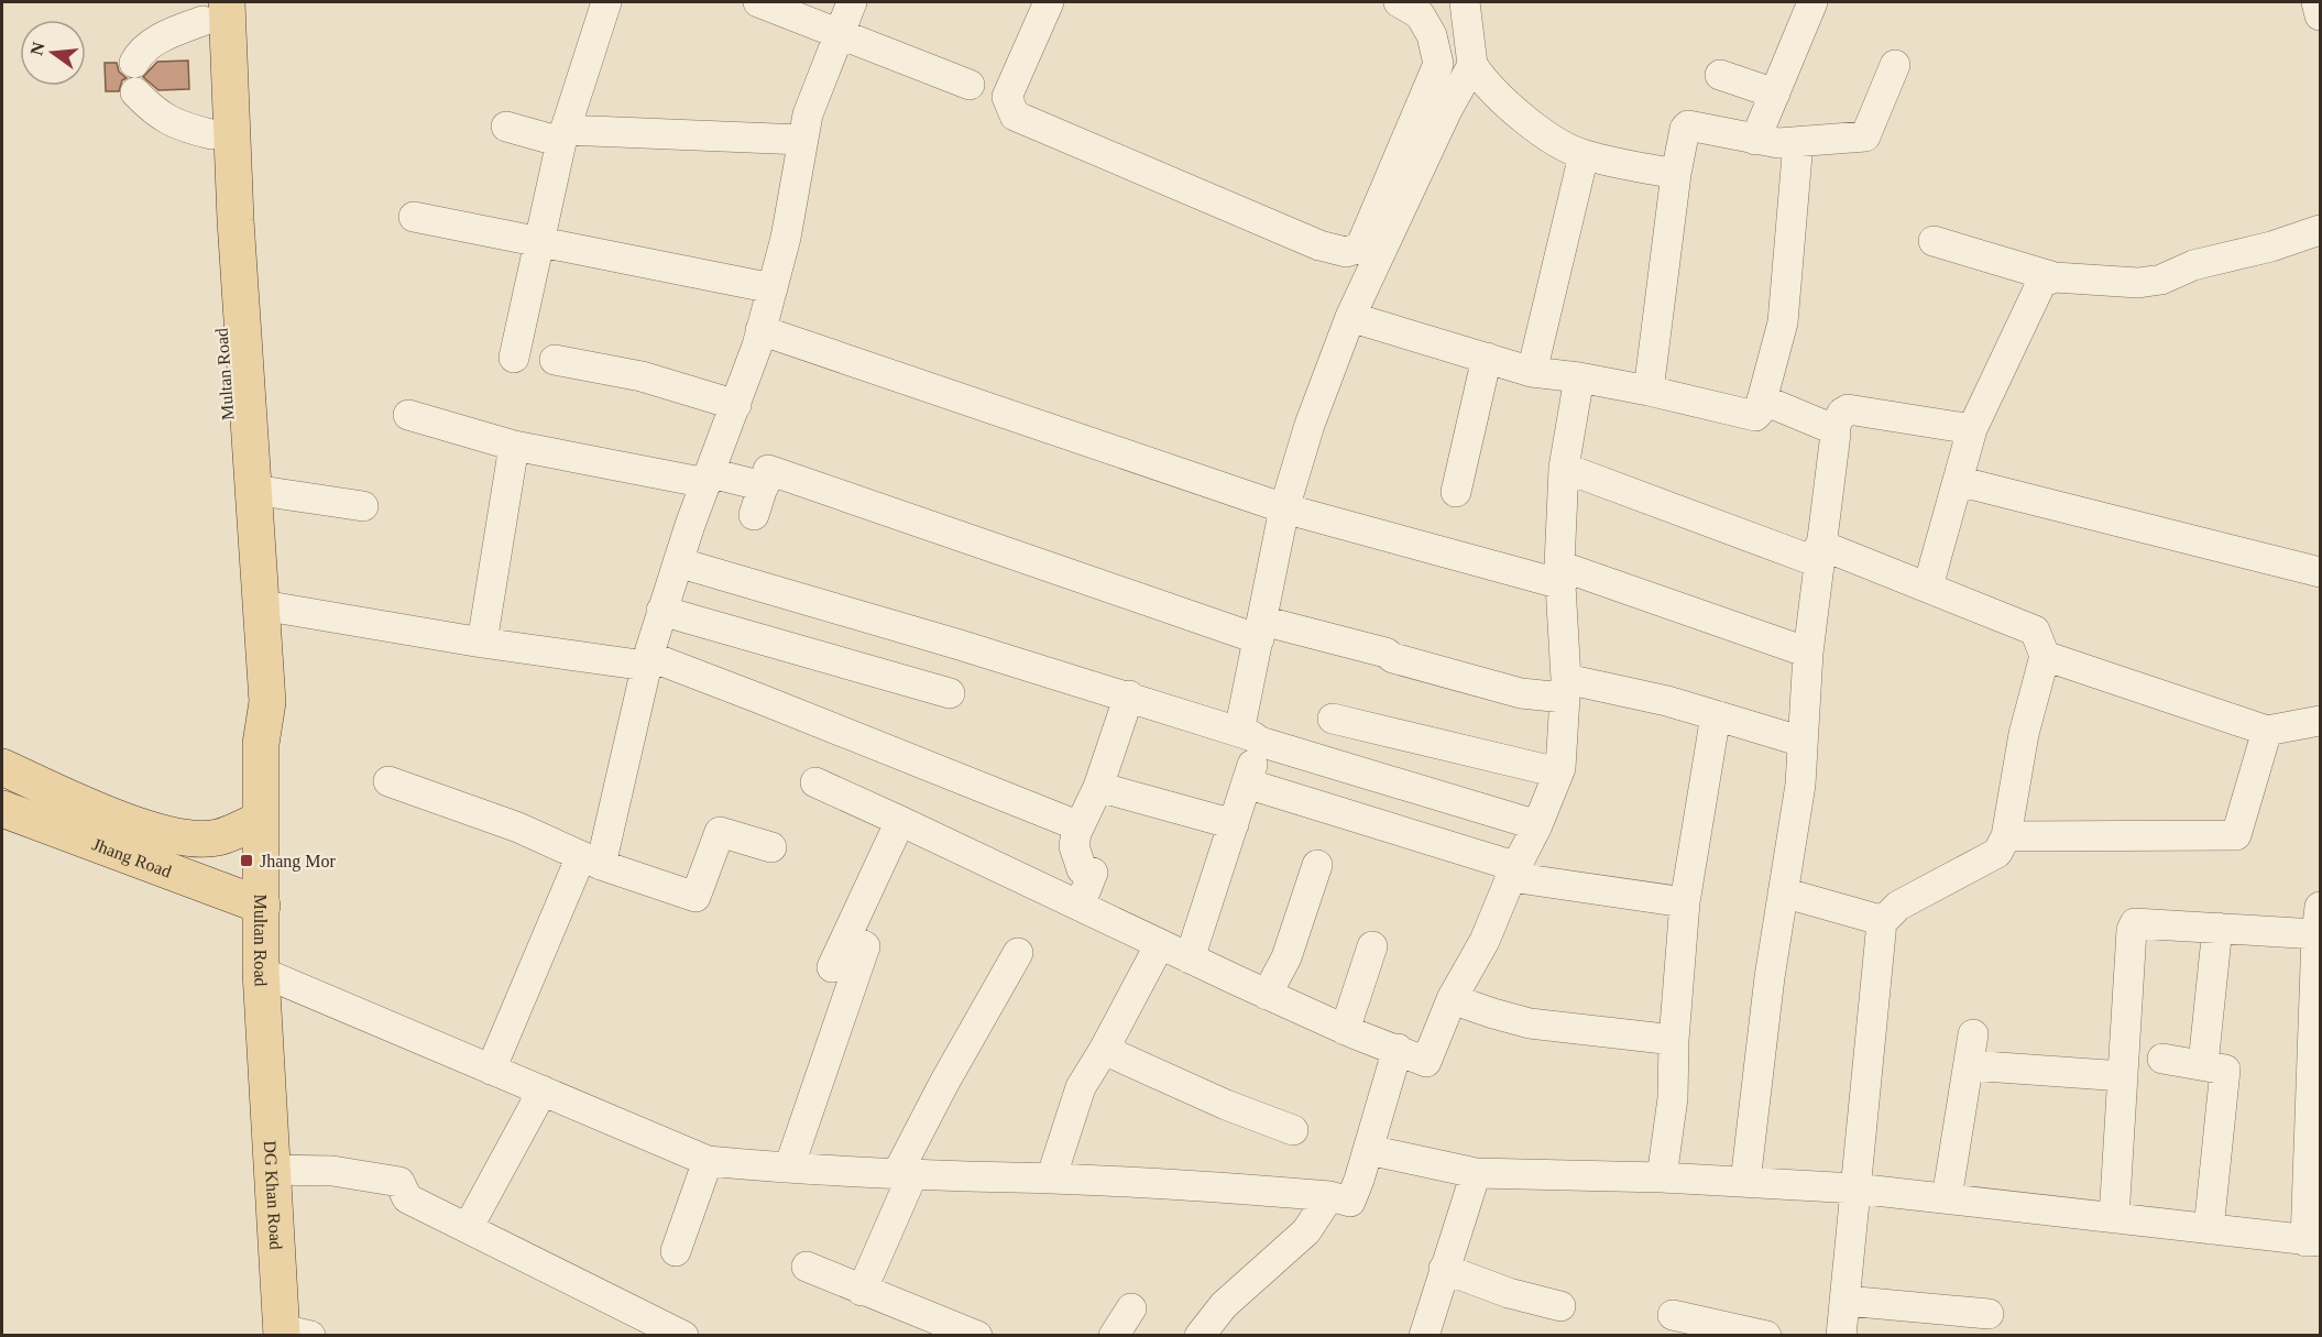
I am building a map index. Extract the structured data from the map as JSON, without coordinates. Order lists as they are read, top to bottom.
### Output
{
  "streets": {
    "main road": ["Multan Road", "Jhang Road", "DG Khan Road"]
  },
  "crossings": [
    ["Multan Road", "Jhang Road"],
    ["Multan Road", "DG Khan Road"]
  ],
  "places": {
    "transit": ["Jhang Mor"]
  },
  "north": "left"
}
